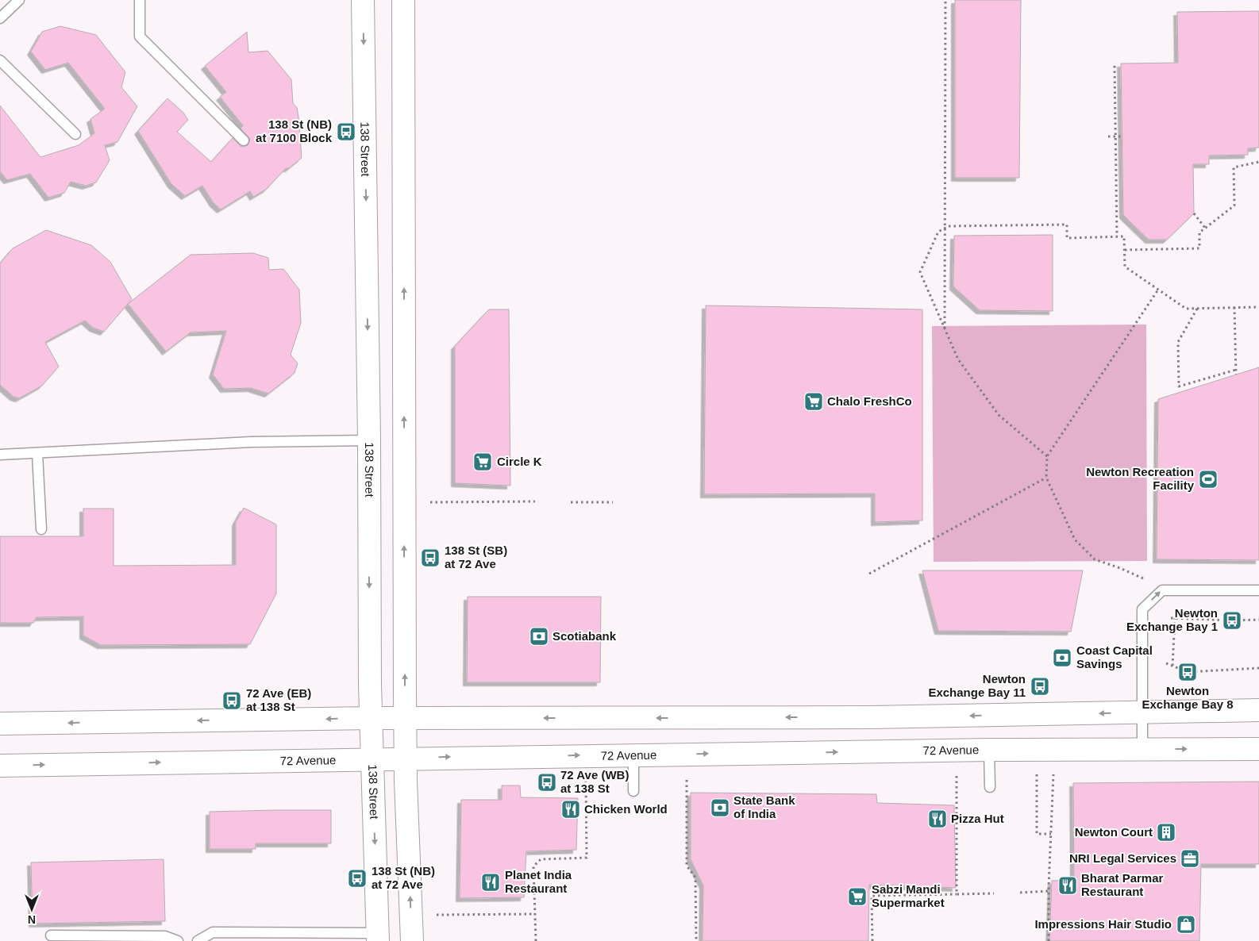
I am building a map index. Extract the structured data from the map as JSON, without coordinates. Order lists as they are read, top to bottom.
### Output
{
  "streets": {
    "main road": ["138 Street", "72 Avenue"]
  },
  "crossings": [
    ["138 Street", "72 Avenue"]
  ],
  "places": {
    "bus stop": [
      "138 St (NB) at 7100 Block",
      "138 St (SB) at 72 Ave",
      "Newton Exchange Bay 1",
      "Newton Exchange Bay 8",
      "Newton Exchange Bay 11",
      "72 Ave (EB) at 138 St",
      "72 Ave (WB) at 138 St",
      "138 St (NB) at 72 Ave"
    ],
    "supermarket": ["Chalo FreshCo", "Circle K", "Sabzi Mandi Supermarket"],
    "sports": ["Newton Recreation Facility"],
    "bank": ["Scotiabank", "Coast Capital Savings", "State Bank of India"],
    "restaurant": [
      "Chicken World",
      "Pizza Hut",
      "Planet India Restaurant",
      "Bharat Parmar Restaurant"
    ],
    "building": ["Newton Court"],
    "office": ["NRI Legal Services"],
    "shop": ["Impressions Hair Studio"]
  },
  "north": "bottom"
}
